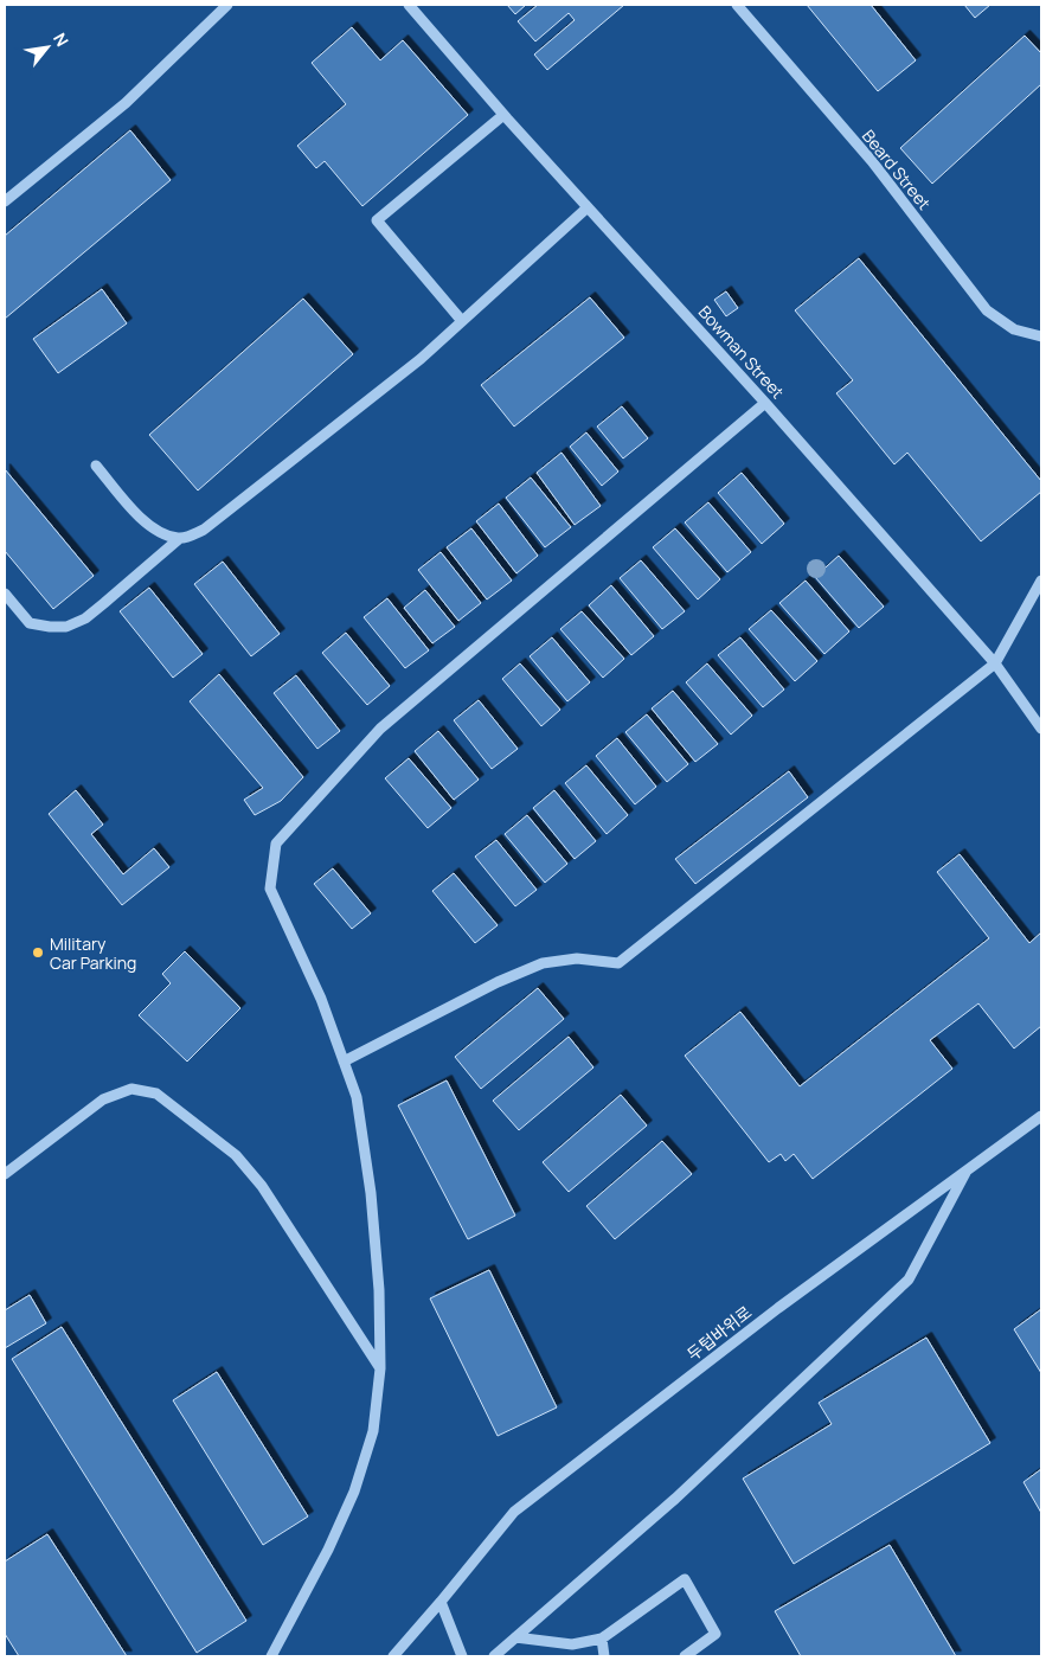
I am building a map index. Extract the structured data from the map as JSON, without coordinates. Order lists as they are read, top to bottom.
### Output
{
  "streets": {
    "street": ["Beard Street", "Bowman Street", "두텁바위로"]
  },
  "places": ["Military Car Parking"],
  "north": "top right"
}
